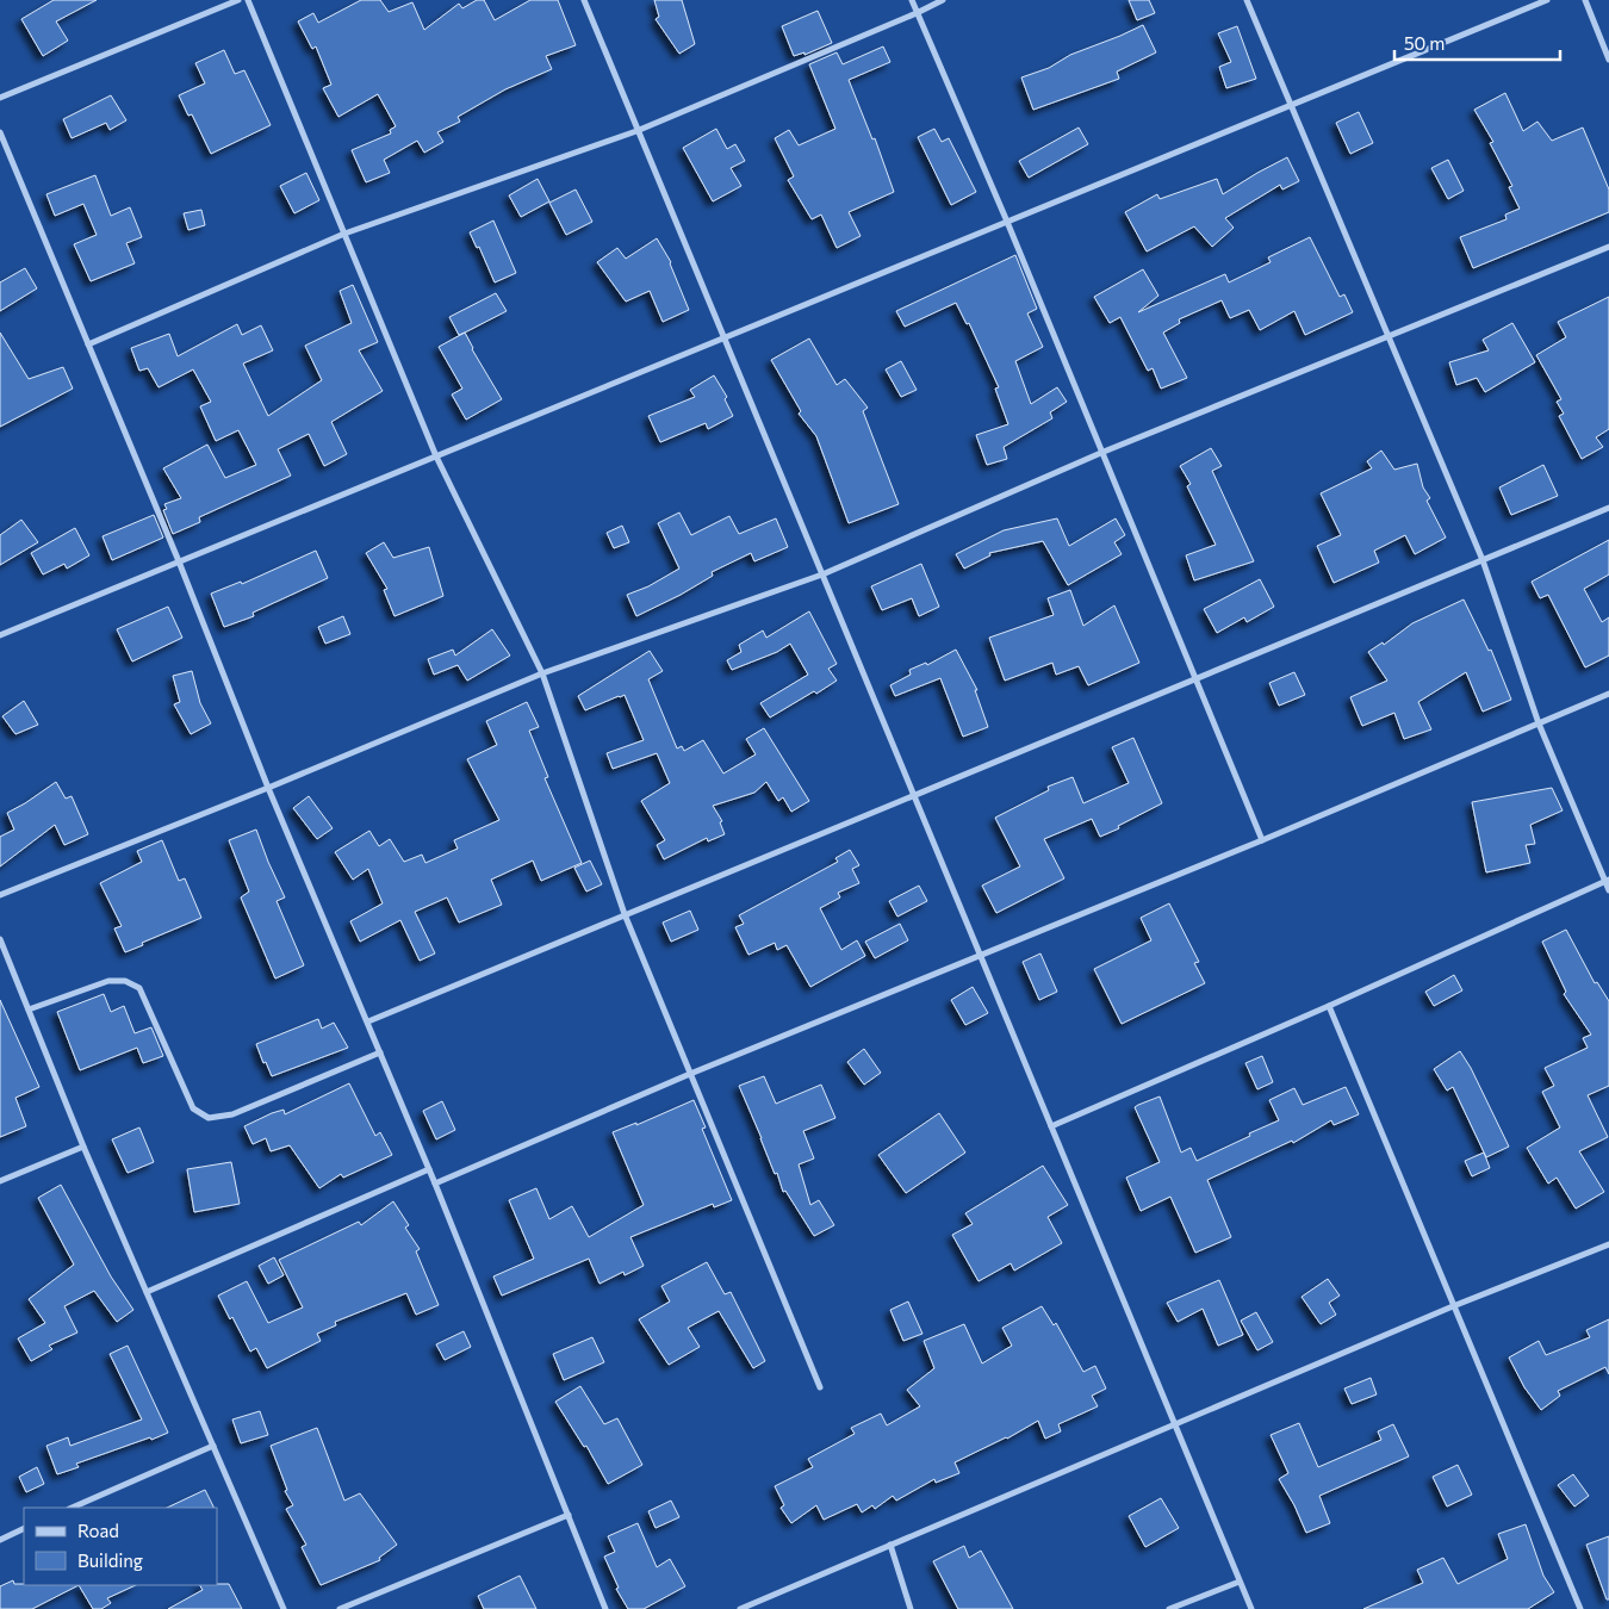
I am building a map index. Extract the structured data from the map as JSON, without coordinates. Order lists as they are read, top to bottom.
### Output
{
  "legend": ["Road", "Building"],
  "scale_bar": "50 m"
}
